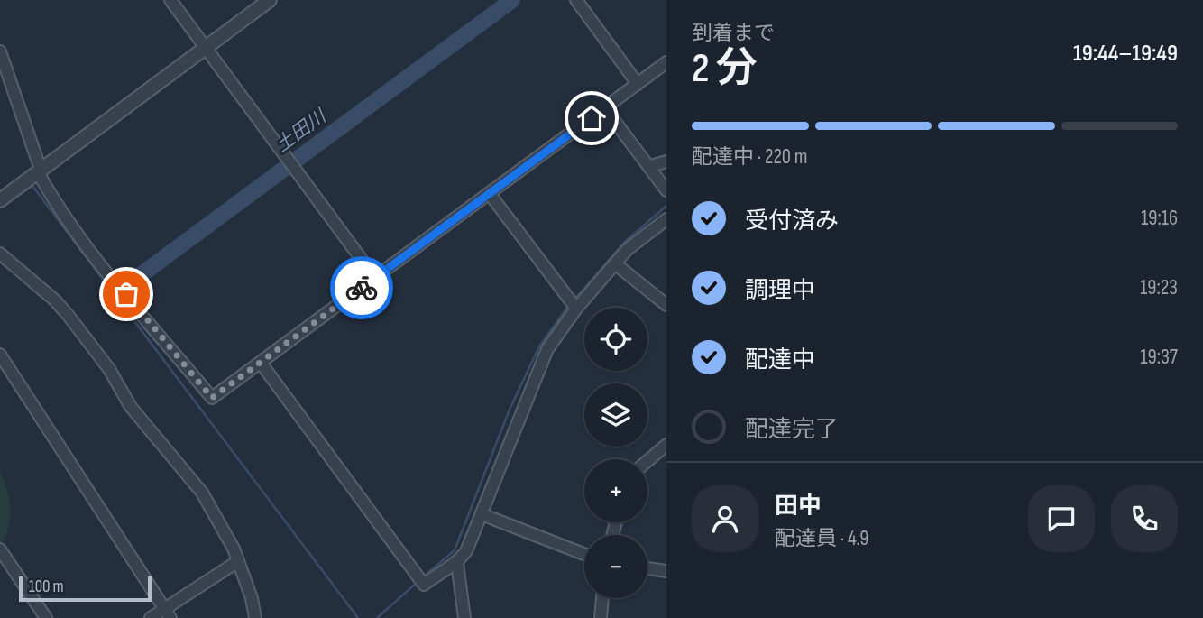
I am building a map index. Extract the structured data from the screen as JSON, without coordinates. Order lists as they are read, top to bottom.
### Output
{
  "water": ["土田川"],
  "scale_bar": "100 m",
  "page": {
    "heading": ["2 分", "到着まで", "19:44–19:49"],
    "panel": ["田中", "配達員 · 4.9"],
    "bar": "配達中 · 220 m",
    "list": [
      ["受付済み", "19:16"],
      ["調理中", "19:23"],
      ["配達中", "19:37"],
      "配達完了"
    ],
    "map_buttons": ["+", "−"],
    "scale": "100 m"
  }
}
